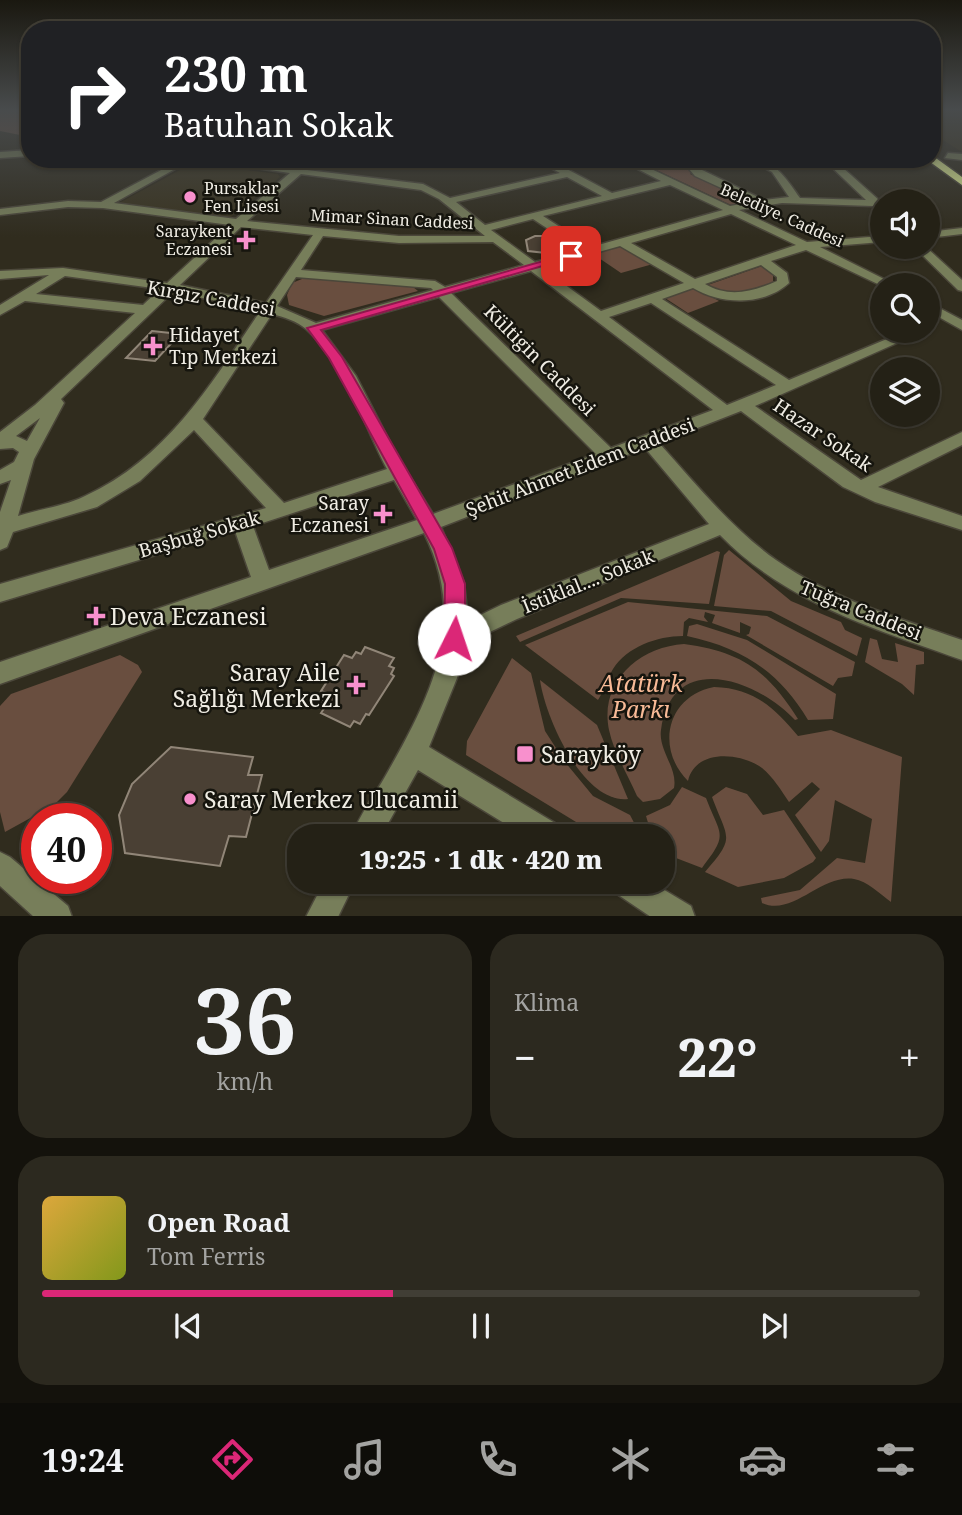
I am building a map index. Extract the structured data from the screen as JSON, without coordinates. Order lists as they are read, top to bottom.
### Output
{
  "streets": {
    "street": [
      "Belediye. Caddesi",
      "Mimar Sinan Caddesi",
      "Kırgız Caddesi",
      "Kültigin Caddesi",
      "Hazar Sokak",
      "Şehit Ahmet Edem Caddesi",
      "Başbuğ Sokak",
      "İstiklal.... Sokak",
      "Tuğra Caddesi"
    ]
  },
  "crossings": [
    ["Mimar Sinan Caddesi", "Hazar Sokak"],
    ["Mimar Sinan Caddesi", "Şehit Ahmet Edem Caddesi"],
    ["Kırgız Caddesi", "Şehit Ahmet Edem Caddesi"],
    ["Kırgız Caddesi", "Başbuğ Sokak"],
    ["Kırgız Caddesi", "İstiklal.... Sokak"],
    ["Kültigin Caddesi", "Şehit Ahmet Edem Caddesi"],
    ["Hazar Sokak", "Şehit Ahmet Edem Caddesi"],
    ["Şehit Ahmet Edem Caddesi", "Tuğra Caddesi"],
    ["İstiklal.... Sokak", "Tuğra Caddesi"]
  ],
  "parks": ["Atatürk Parkı"],
  "places": {
    "other": ["Pursaklar Fen Lisesi", "Saray Merkez Ulucamii"],
    "health": [
      "Saraykent Eczanesi",
      "Hidayet Tıp Merkezi",
      "Saray Eczanesi",
      "Deva Eczanesi",
      "Saray Aile Sağlığı Merkezi"
    ],
    "transit": ["Sarayköy"]
  },
  "page": {
    "turn": ["230 m", "Batuhan Sokak"],
    "limit": "40",
    "trip": "19:25 · 1 dk · 420 m",
    "tile": [
      ["36", "km/h"],
      "Klima"
    ],
    "heat": ["−", "22°", "+"],
    "song": ["Open Road", "Tom Ferris"],
    "tabs": "19:24"
  }
}
